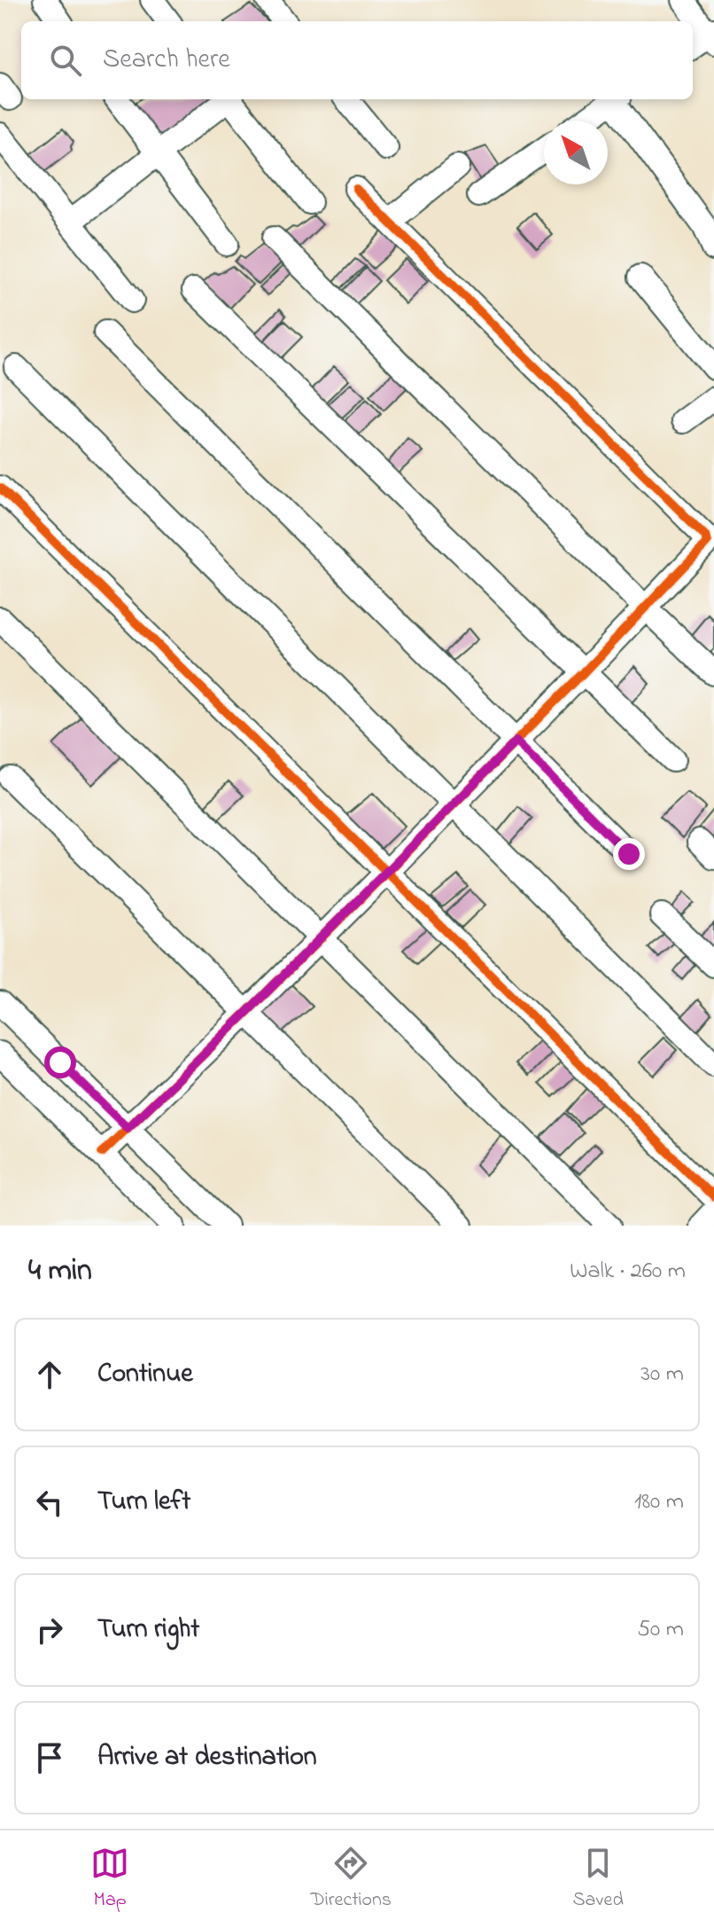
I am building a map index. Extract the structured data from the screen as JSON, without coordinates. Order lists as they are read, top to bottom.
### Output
{
  "north": "top left",
  "page": {
    "search": "Search here",
    "heading": ["4 min", "Walk · 260 m"],
    "list": [
      ["Continue", "30 m"],
      ["Turn left", "180 m"],
      ["Turn right", "50 m"],
      "Arrive at destination"
    ],
    "nav": ["Map", "Directions", "Saved"]
  }
}
